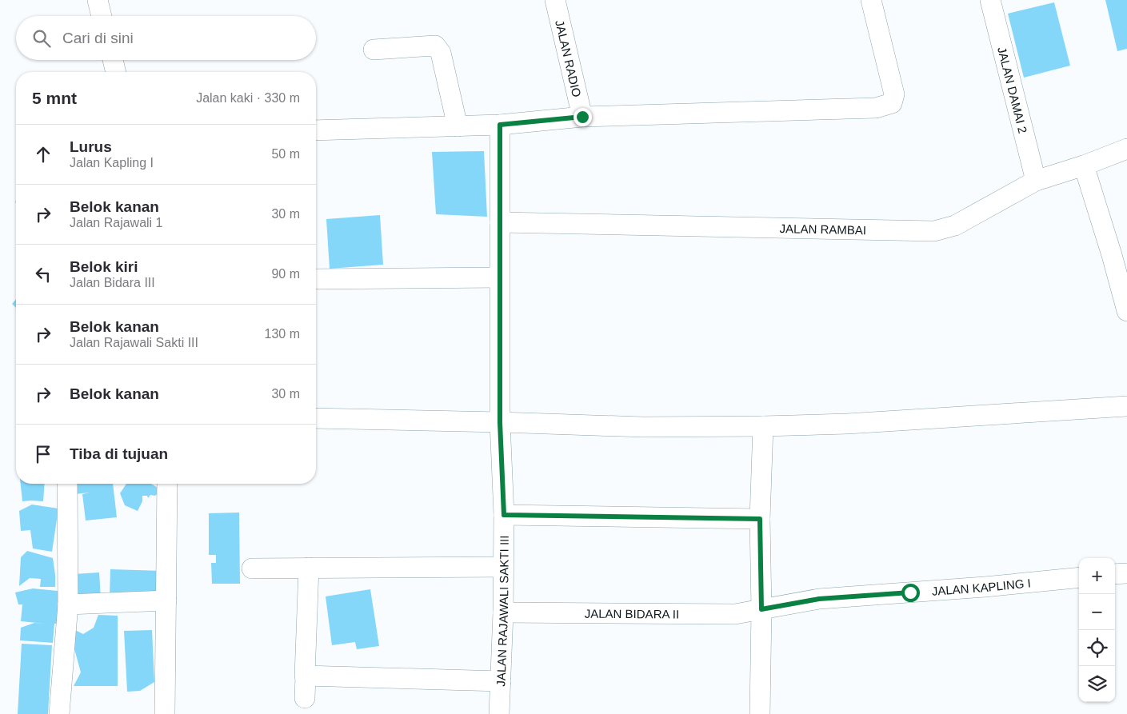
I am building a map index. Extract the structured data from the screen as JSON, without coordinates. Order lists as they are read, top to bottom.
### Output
{
  "streets": {
    "street": [
      "JALAN RADIO",
      "JALAN DAMAI 2",
      "JALAN RAMBAI",
      "JALAN KAPLING I",
      "JALAN RAJAWALI SAKTI III",
      "JALAN BIDARA II"
    ]
  },
  "crossings": [
    ["JALAN DAMAI 2", "JALAN RAMBAI"],
    ["JALAN RAMBAI", "JALAN RAJAWALI SAKTI III"],
    ["JALAN KAPLING I", "JALAN BIDARA II"],
    ["JALAN RAJAWALI SAKTI III", "JALAN BIDARA II"]
  ],
  "page": {
    "search": "Cari di sini",
    "heading": ["5 mnt", "Jalan kaki · 330 m"],
    "list": [
      ["Lurus", "Jalan Kapling I", "50 m"],
      ["Belok kanan", "Jalan Rajawali 1", "30 m"],
      ["Belok kiri", "Jalan Bidara III", "90 m"],
      ["Belok kanan", "Jalan Rajawali Sakti III", "130 m"],
      ["Belok kanan", "30 m"],
      "Tiba di tujuan"
    ],
    "map_buttons": ["+", "−"]
  }
}
